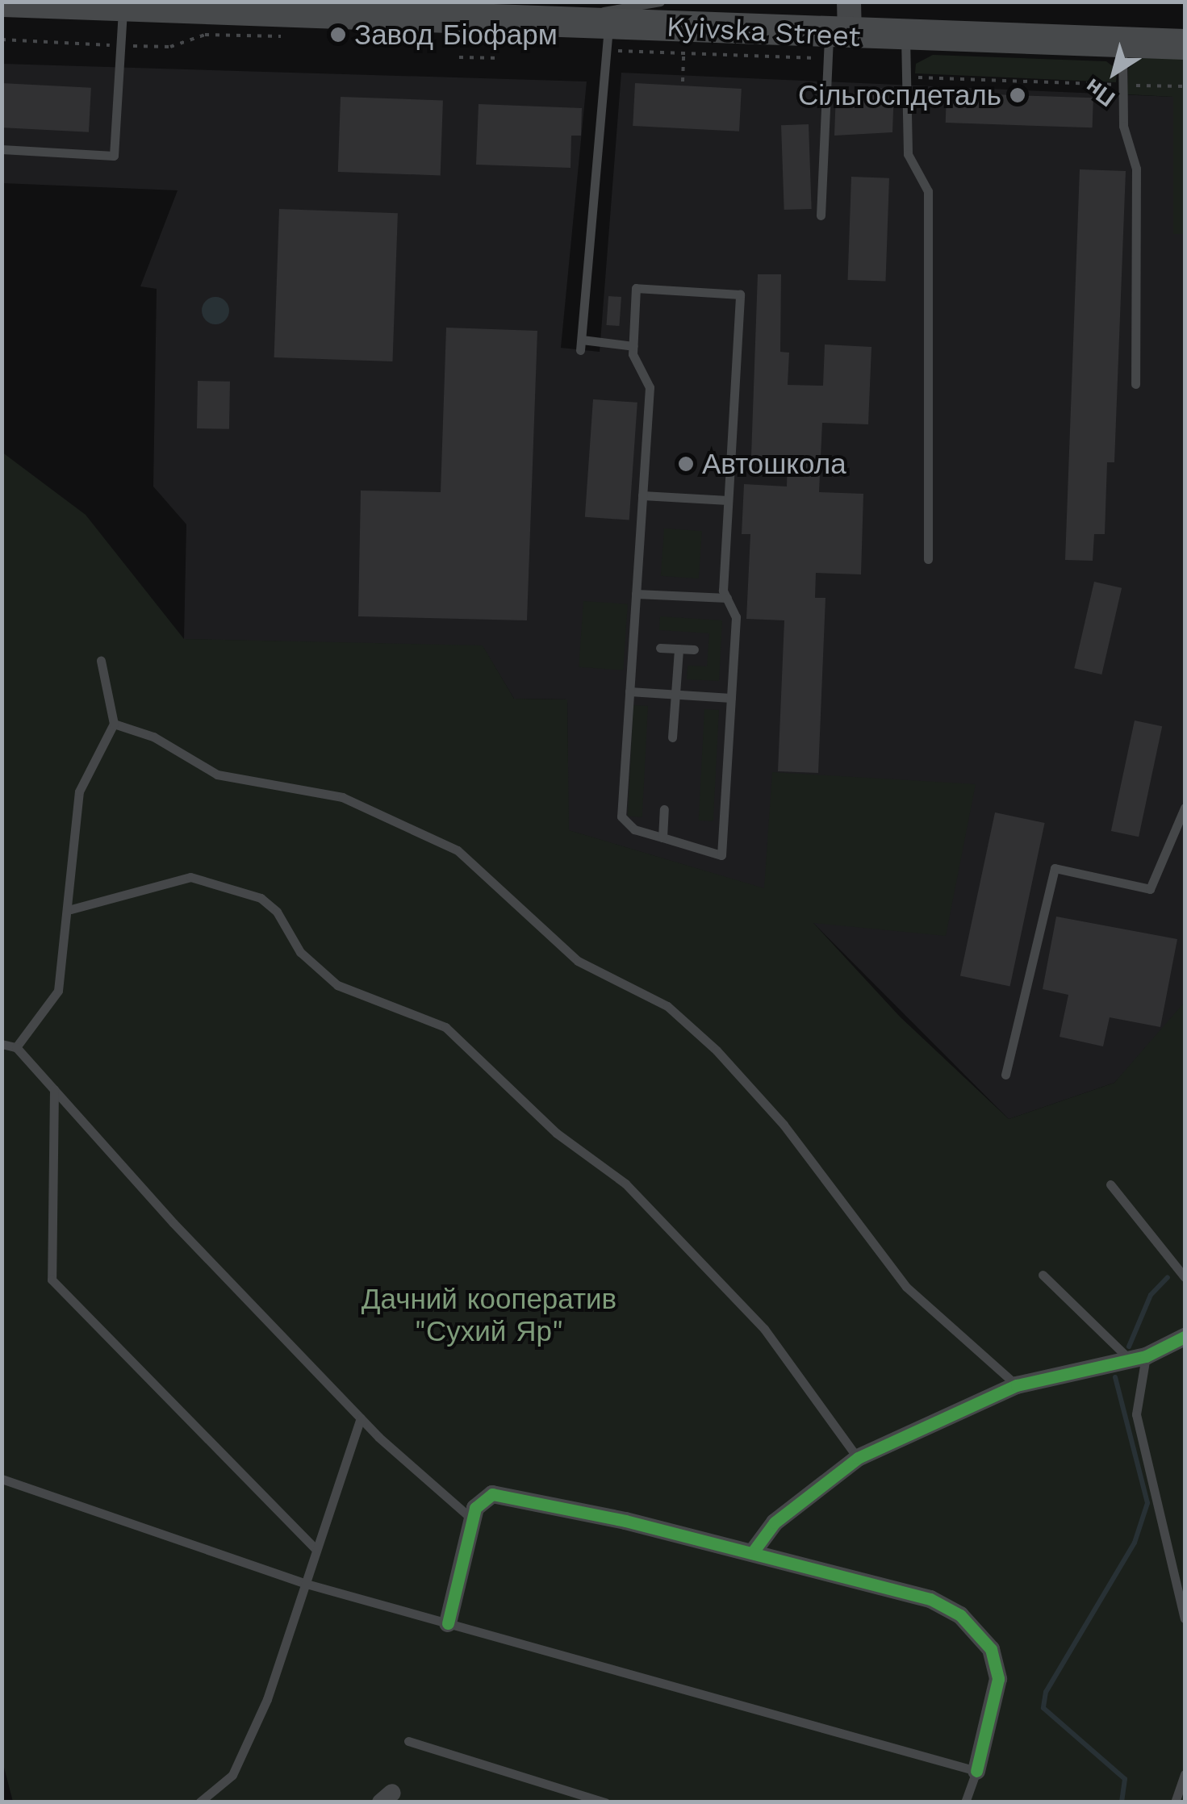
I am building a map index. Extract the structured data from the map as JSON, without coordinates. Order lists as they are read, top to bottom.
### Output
{
  "streets": {
    "main road": ["Kyivska Street"]
  },
  "parks": ["Дачний кооператив \"Сухий Яр\""],
  "places": ["Завод Біофарм", "Сільгоспдеталь", "Автошкола"],
  "north": "bottom left"
}
